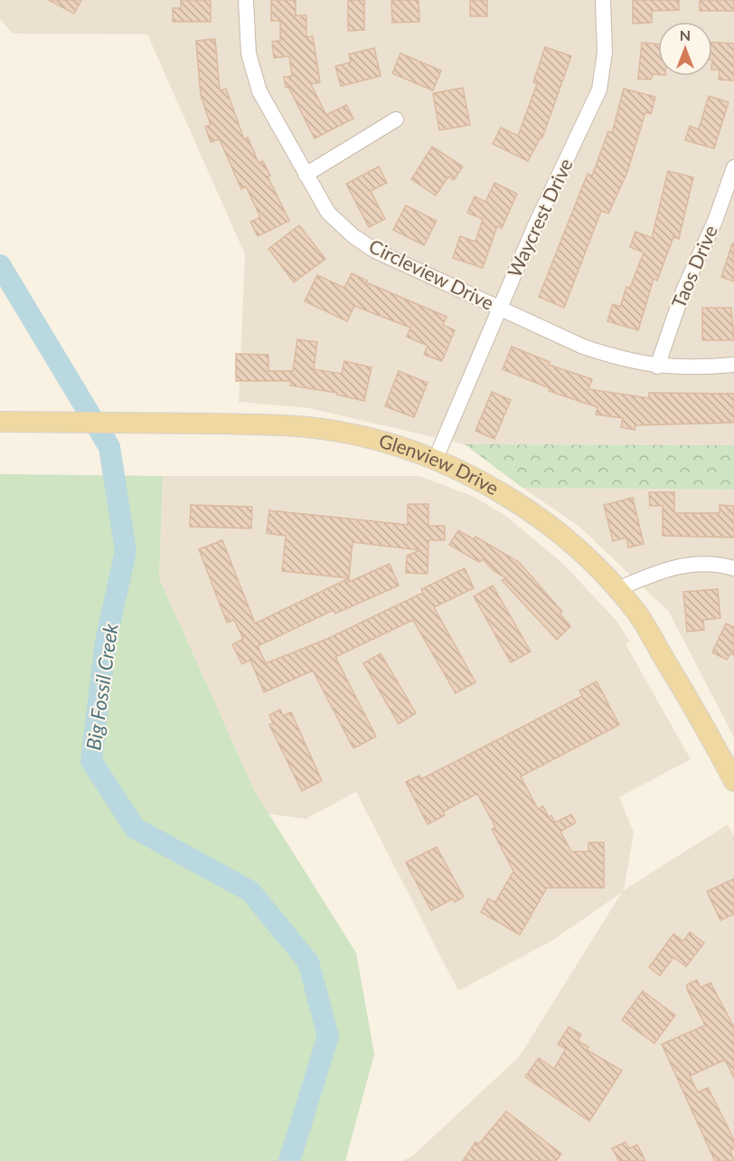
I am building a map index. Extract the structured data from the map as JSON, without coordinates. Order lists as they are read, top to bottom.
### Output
{
  "streets": {
    "main road": ["Glenview Drive"],
    "street": ["Waycrest Drive", "Taos Drive", "Circleview Drive"]
  },
  "crossings": [
    ["Waycrest Drive", "Circleview Drive"],
    ["Waycrest Drive", "Glenview Drive"],
    ["Taos Drive", "Circleview Drive"]
  ],
  "water": ["Big Fossil Creek"],
  "north": "top"
}
